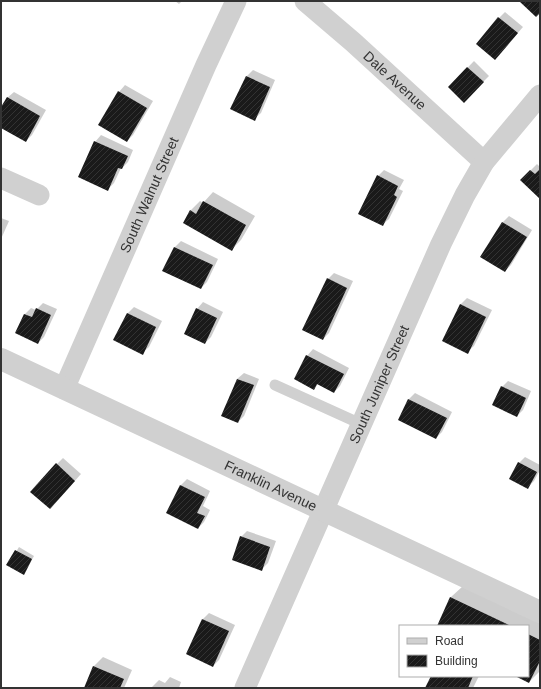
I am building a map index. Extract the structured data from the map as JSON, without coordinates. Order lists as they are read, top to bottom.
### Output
{
  "streets": {
    "street": [
      "Dale Avenue",
      "South Walnut Street",
      "South Juniper Street",
      "Franklin Avenue"
    ]
  },
  "crossings": [
    ["Dale Avenue", "South Juniper Street"],
    ["South Walnut Street", "Franklin Avenue"],
    ["South Juniper Street", "Franklin Avenue"]
  ],
  "legend": ["Road", "Building"]
}
